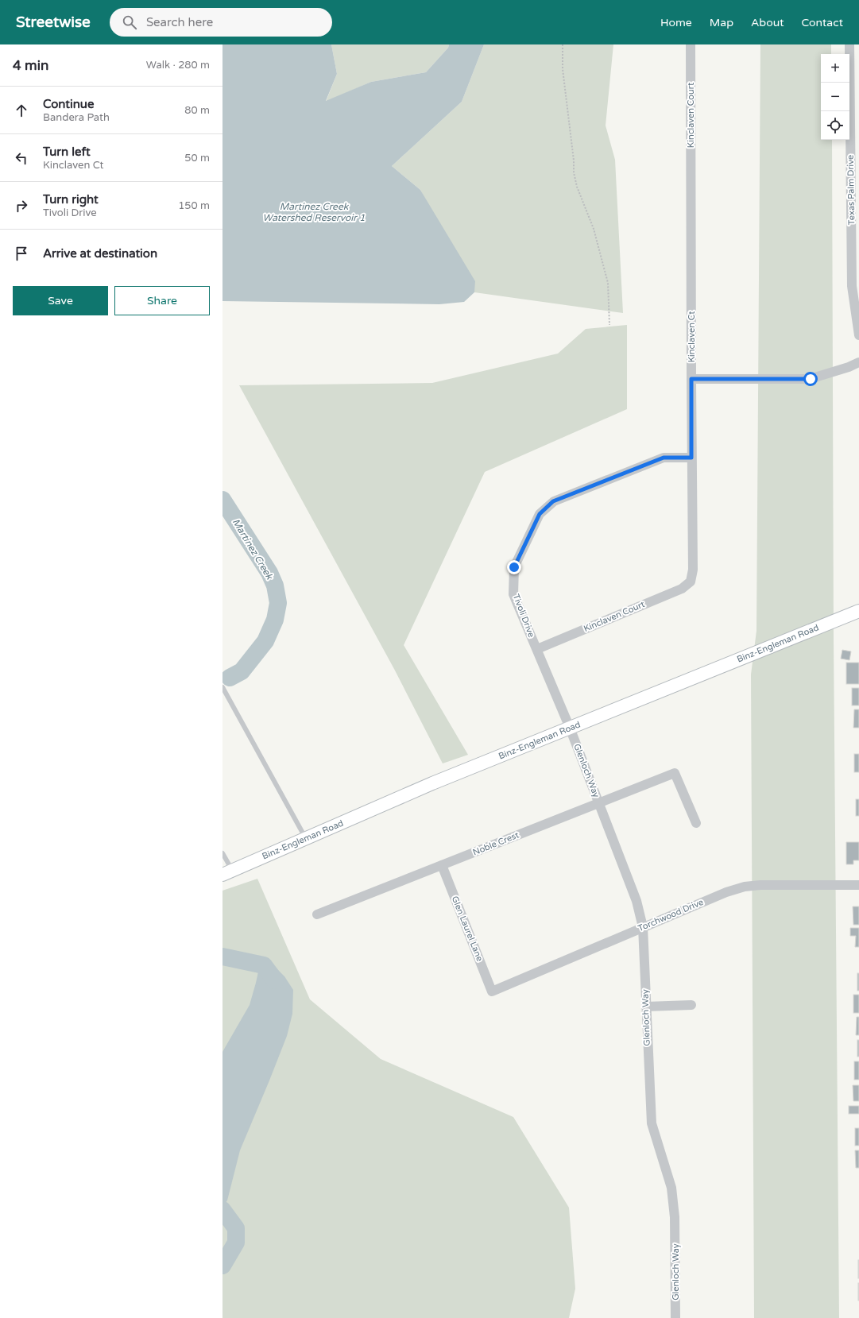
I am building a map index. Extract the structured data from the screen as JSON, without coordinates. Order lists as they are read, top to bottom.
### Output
{
  "streets": {
    "street": [
      "Kinclaven Court",
      "Texas Palm Drive",
      "Kinclaven Ct",
      "Tivoli Drive",
      "Binz-Engleman Road",
      "Glenloch Way",
      "Noble Crest",
      "Torchwood Drive",
      "Glen Laurel Lane"
    ]
  },
  "crossings": [
    ["Kinclaven Court", "Kinclaven Ct"],
    ["Kinclaven Court", "Tivoli Drive"],
    ["Kinclaven Ct", "Tivoli Drive"],
    ["Tivoli Drive", "Binz-Engleman Road"],
    ["Tivoli Drive", "Glenloch Way"],
    ["Binz-Engleman Road", "Glenloch Way"],
    ["Glenloch Way", "Noble Crest"],
    ["Glenloch Way", "Torchwood Drive"],
    ["Noble Crest", "Glen Laurel Lane"],
    ["Torchwood Drive", "Glen Laurel Lane"]
  ],
  "water": ["Martinez Creek Watershed Reservoir 1", "Martinez Creek"],
  "page": {
    "header": "Streetwise",
    "search": "Search here",
    "nav": [
      "Home",
      "Map",
      "About",
      "Contact"
    ],
    "heading": ["4 min", "Walk · 280 m"],
    "map_buttons": ["+", "−"],
    "list": [
      ["Continue", "Bandera Path", "80 m"],
      ["Turn left", "Kinclaven Ct", "50 m"],
      ["Turn right", "Tivoli Drive", "150 m"],
      "Arrive at destination"
    ],
    "buttons": ["Save", "Share"]
  }
}
